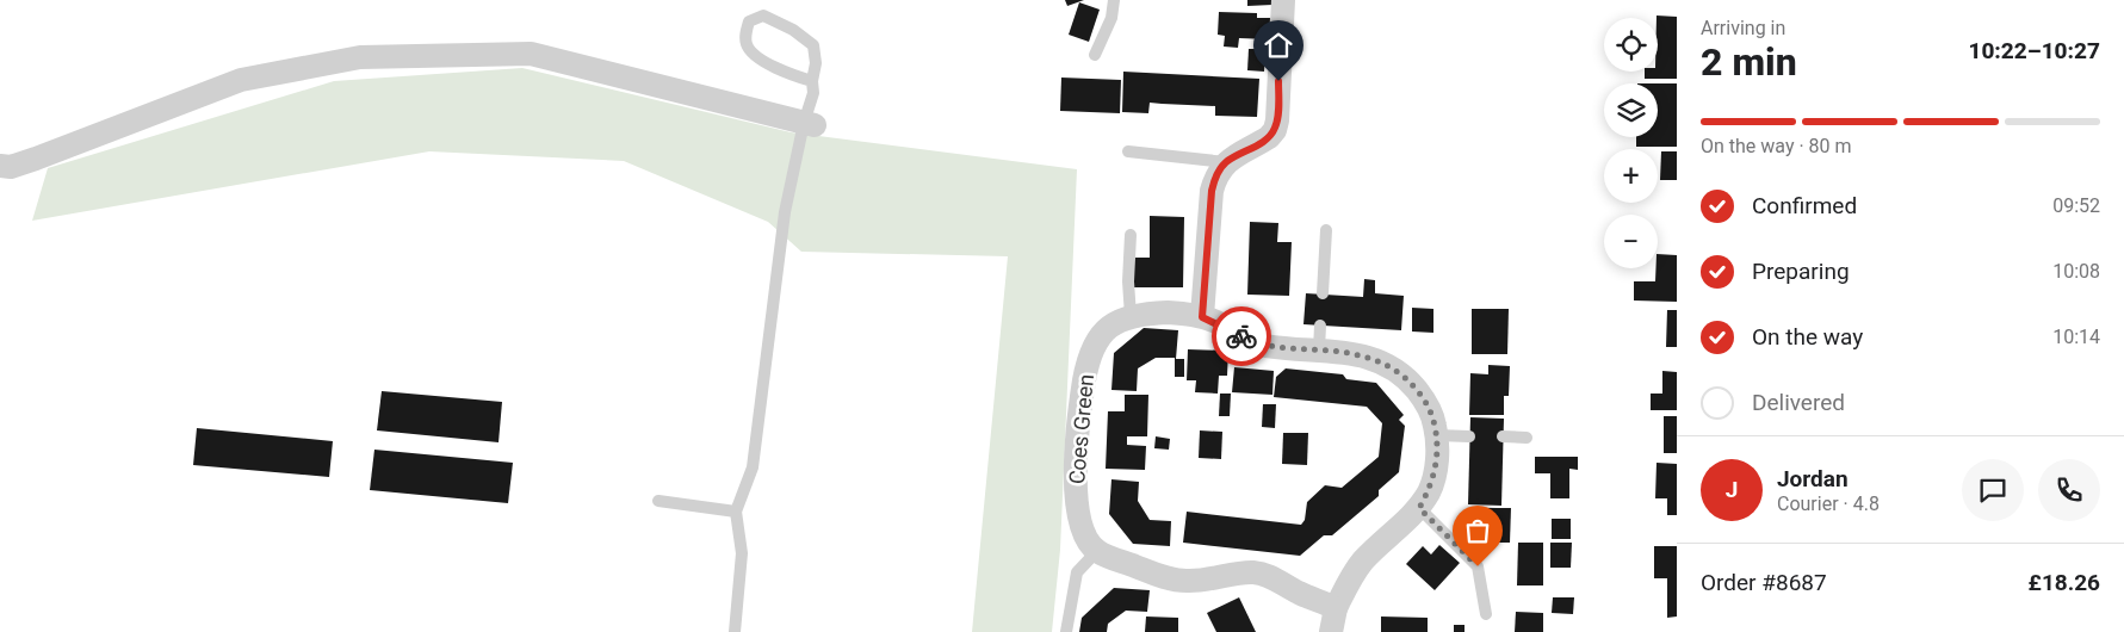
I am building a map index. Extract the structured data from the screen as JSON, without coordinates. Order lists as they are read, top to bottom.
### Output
{
  "streets": {
    "street": ["Coes Green"]
  },
  "page": {
    "heading": ["2 min", "Arriving in", "10:22–10:27"],
    "panel": [
      "Jordan",
      "Courier · 4.8",
      "Order #8687",
      "£18.26"
    ],
    "map_buttons": ["+", "−"],
    "bar": "On the way · 80 m",
    "list": [
      ["Confirmed", "09:52"],
      ["Preparing", "10:08"],
      ["On the way", "10:14"],
      "Delivered"
    ],
    "round": "J"
  }
}
